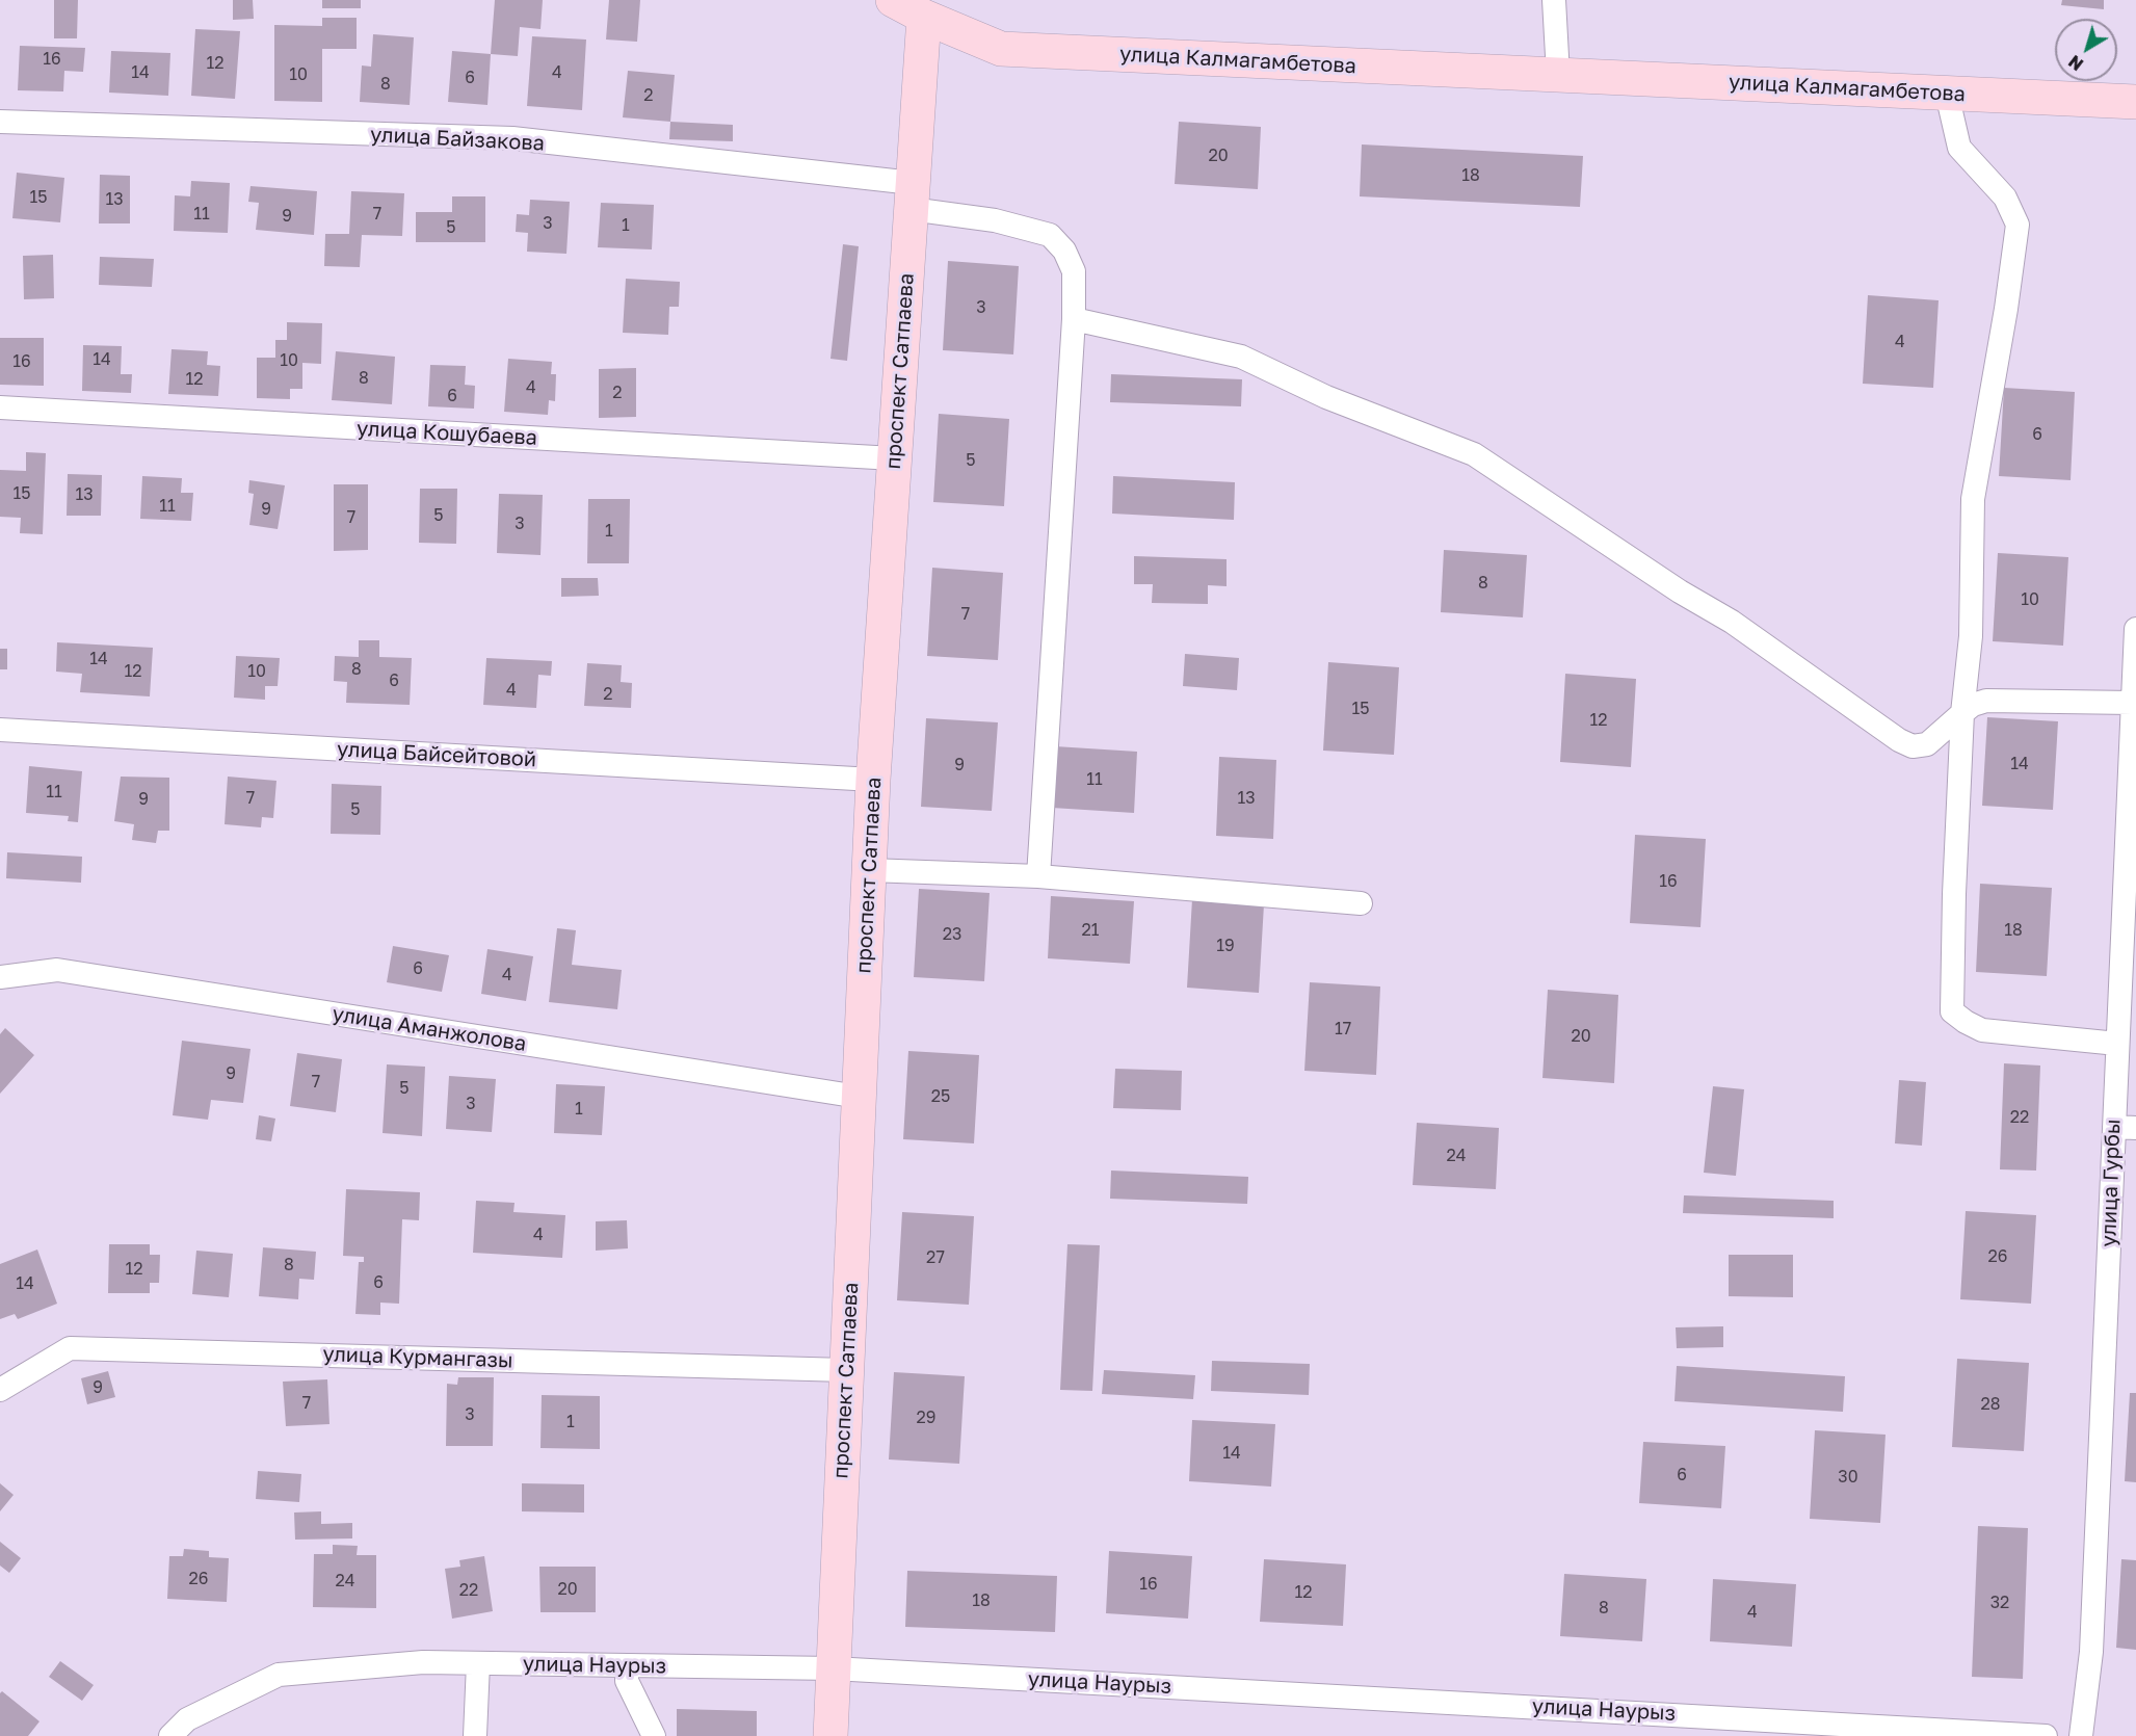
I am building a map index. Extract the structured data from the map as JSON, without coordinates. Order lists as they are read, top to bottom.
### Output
{
  "streets": {
    "street": [
      "улица Калмагамбетова",
      "улица Байзакова",
      "проспект Сатпаева",
      "улица Кошубаева",
      "улица Байсейтовой",
      "улица Аманжолова",
      "улица Гурбы",
      "улица Курмангазы",
      "улица Наурыз"
    ]
  },
  "crossings": [
    ["улица Калмагамбетова", "проспект Сатпаева"],
    ["улица Байзакова", "проспект Сатпаева"],
    ["проспект Сатпаева", "улица Кошубаева"],
    ["проспект Сатпаева", "улица Байсейтовой"],
    ["проспект Сатпаева", "улица Аманжолова"],
    ["проспект Сатпаева", "улица Курмангазы"],
    ["проспект Сатпаева", "улица Наурыз"]
  ],
  "house_numbers": [
    "16",
    "12",
    "14",
    "4",
    "10",
    "6",
    "8",
    "2",
    "20",
    "18",
    "15",
    "13",
    "11",
    "7",
    "9",
    "3",
    "1",
    "5",
    "3",
    "4",
    "14",
    "10",
    "16",
    "8",
    "12",
    "4",
    "2",
    "6",
    "6",
    "5",
    "15",
    "13",
    "11",
    "9",
    "5",
    "7",
    "3",
    "1",
    "8",
    "10",
    "7",
    "14",
    "8",
    "12",
    "10",
    "6",
    "4",
    "2",
    "15",
    "12",
    "14",
    "9",
    "11",
    "11",
    "7",
    "13",
    "9",
    "5",
    "16",
    "21",
    "18",
    "23",
    "19",
    "6",
    "4",
    "17",
    "20",
    "9",
    "7",
    "5",
    "25",
    "3",
    "1",
    "22",
    "24",
    "4",
    "26",
    "27",
    "8",
    "12",
    "6",
    "14",
    "9",
    "7",
    "28",
    "3",
    "29",
    "1",
    "14",
    "6",
    "30",
    "26",
    "24",
    "16",
    "20",
    "22",
    "12",
    "18",
    "32",
    "8",
    "4"
  ],
  "north": "bottom left"
}
